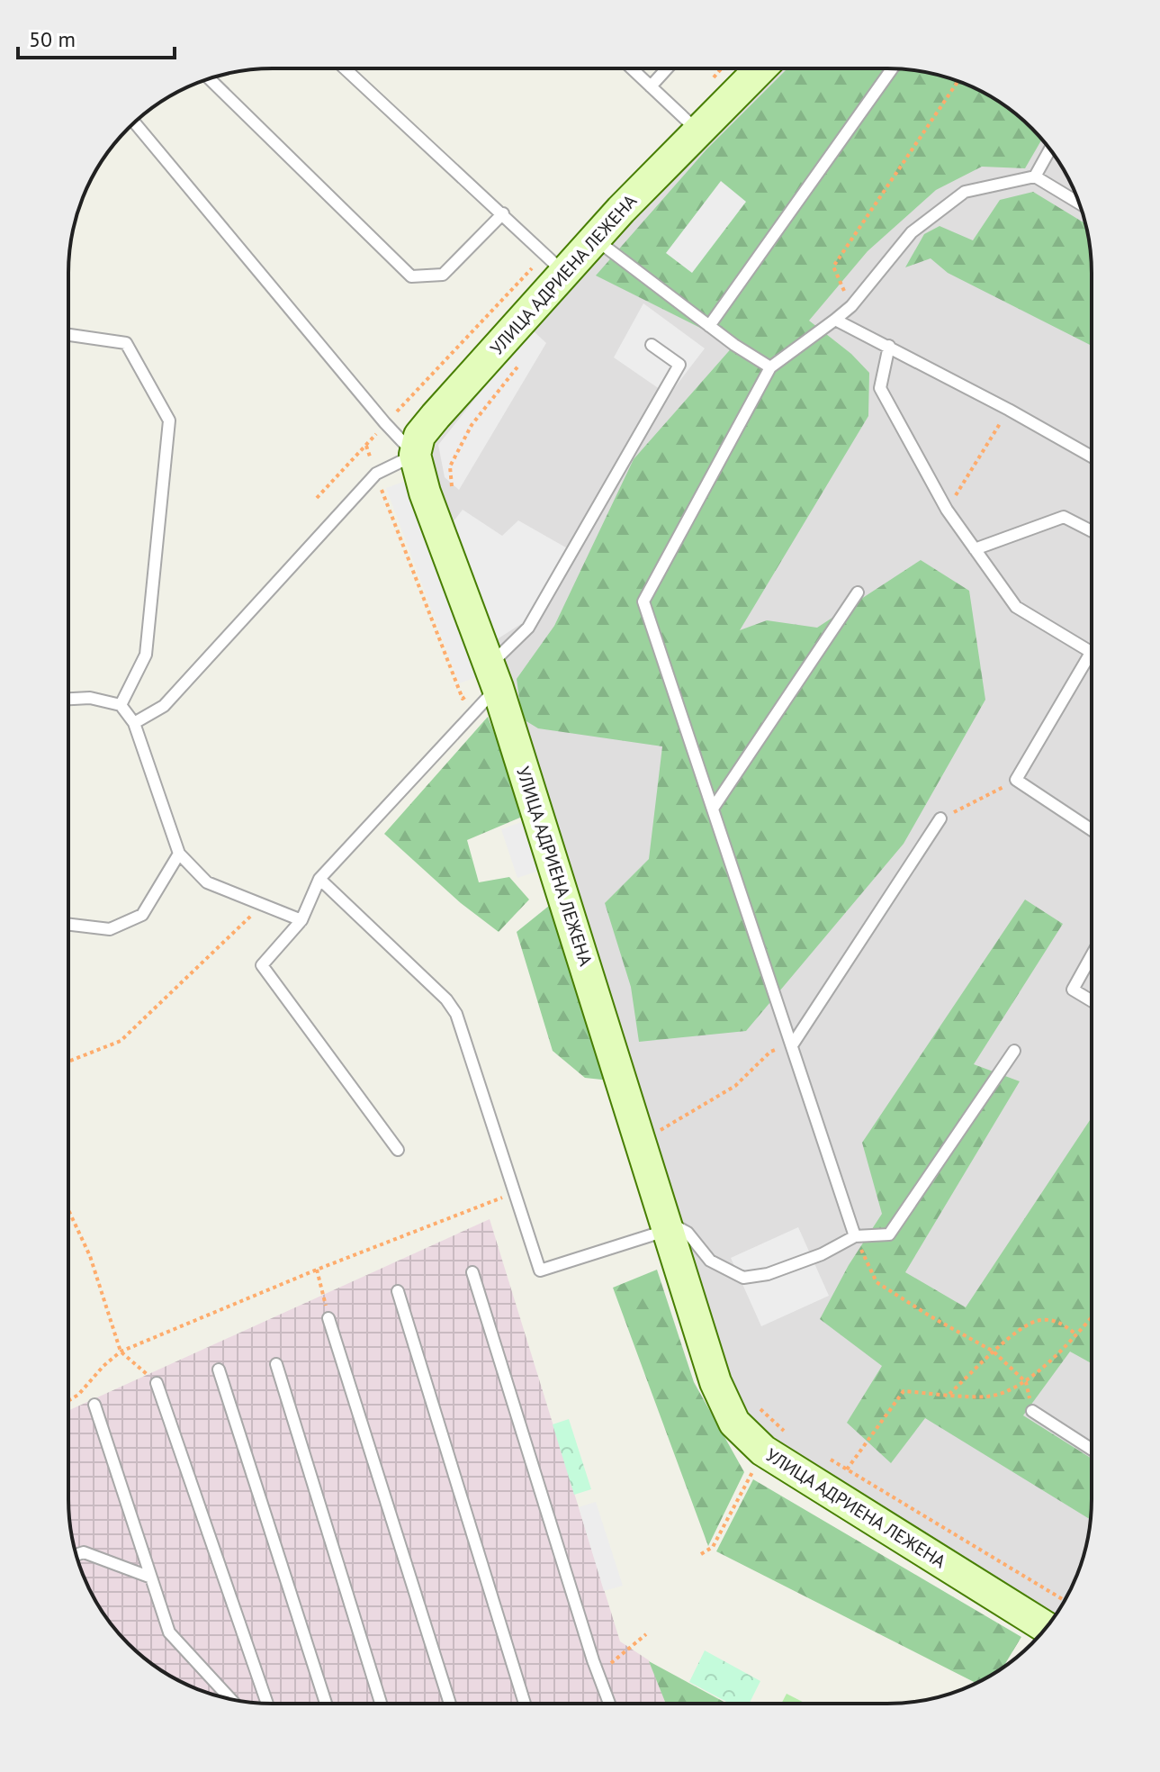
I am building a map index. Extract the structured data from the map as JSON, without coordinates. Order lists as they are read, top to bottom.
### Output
{
  "streets": {
    "street": ["УЛИЦА АДРИЕНА ЛЕЖЕНА"]
  },
  "scale_bar": "50 m"
}
